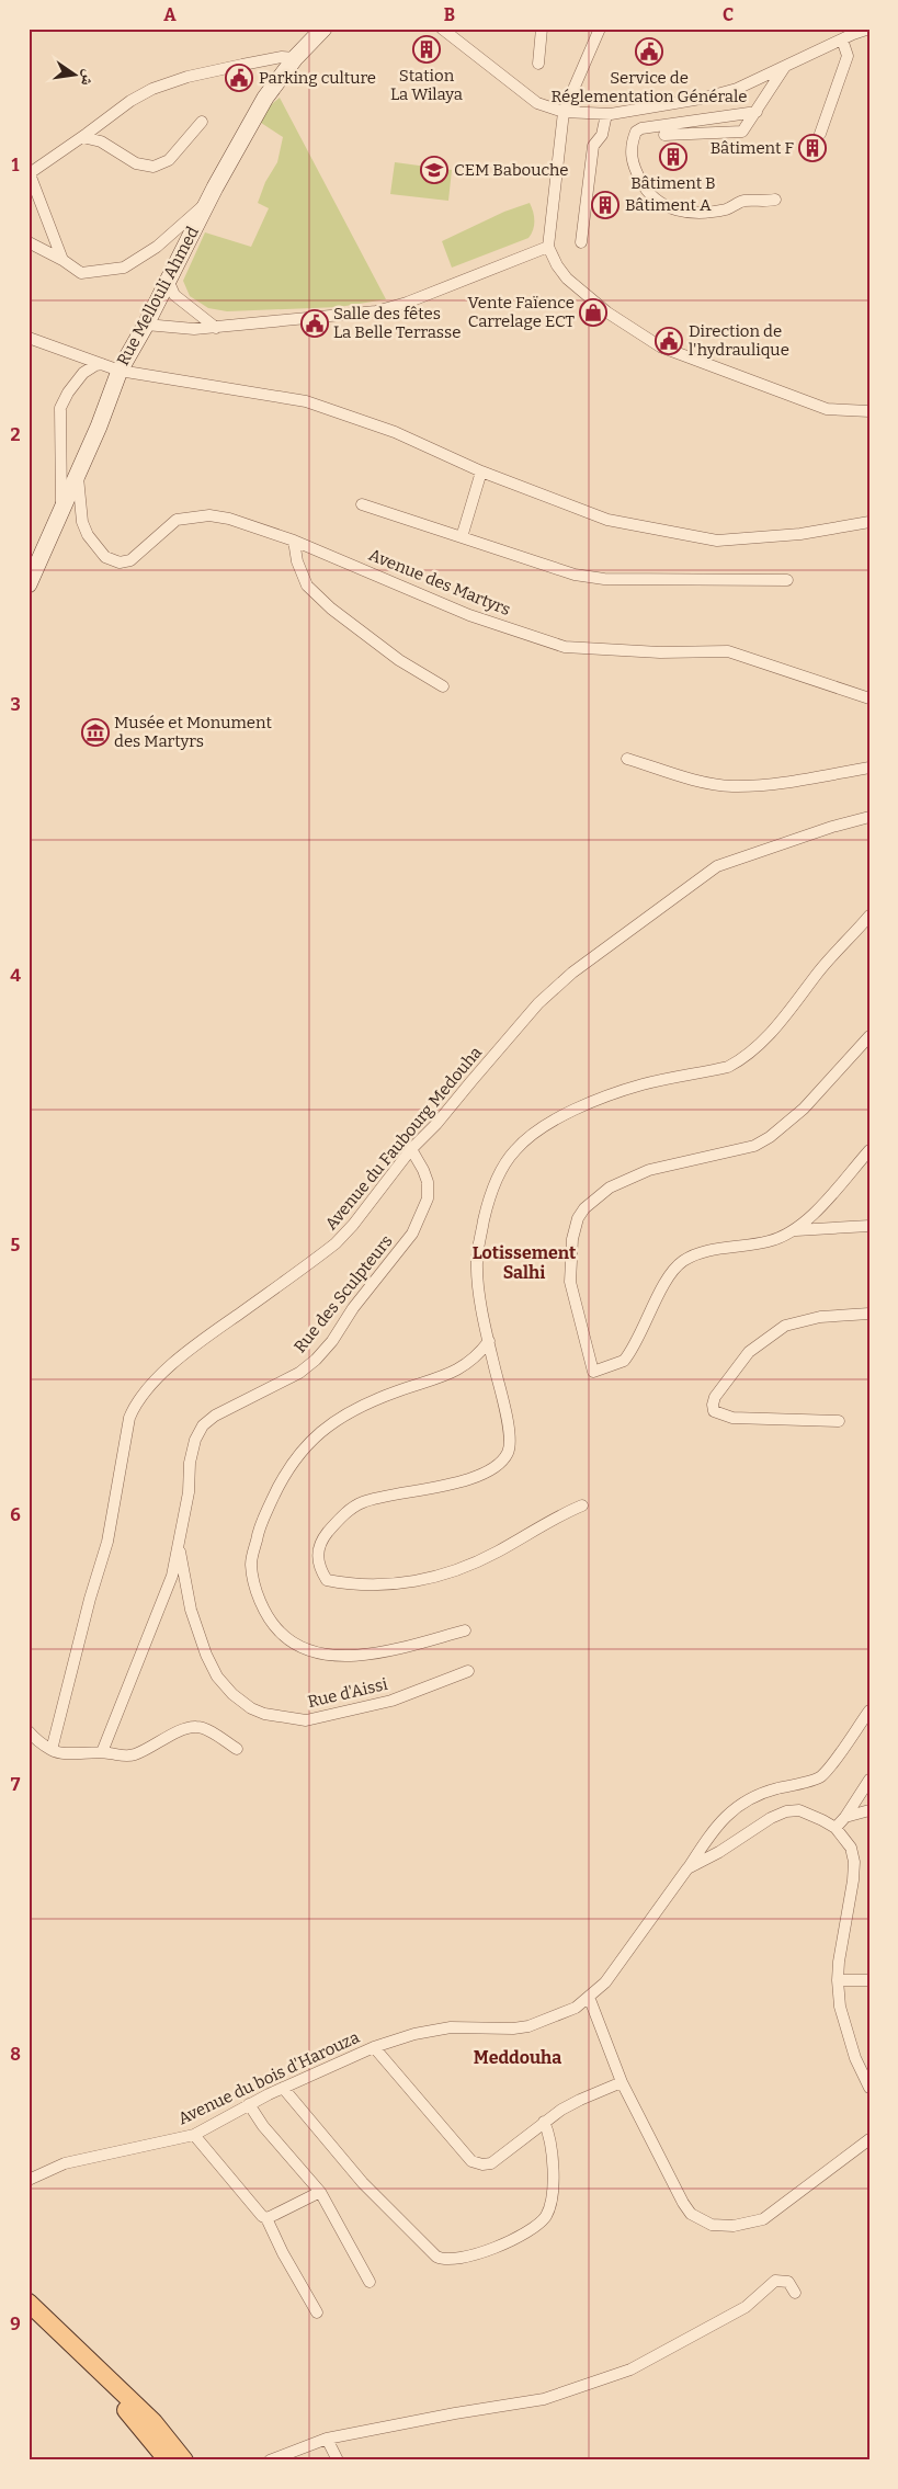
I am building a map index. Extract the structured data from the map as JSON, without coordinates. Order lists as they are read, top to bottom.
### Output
{
  "streets": {
    "street": [
      "Rue Mellouli Ahmed",
      "Avenue des Martyrs",
      "Avenue du Faubourg Medouha",
      "Rue des Sculpteurs",
      "Rue d'Aissi",
      "Avenue du bois d'Harouza"
    ]
  },
  "crossings": [
    ["Rue Mellouli Ahmed", "Avenue des Martyrs"],
    ["Avenue du Faubourg Medouha", "Rue des Sculpteurs"],
    ["Rue des Sculpteurs", "Rue d'Aissi"]
  ],
  "districts": ["Lotissement Salhi", "Meddouha"],
  "places": {
    "building": [
      "Station La Wilaya",
      "Bâtiment F",
      "Bâtiment B",
      "Bâtiment A"
    ],
    "public building": [
      "Service de Réglementation Générale",
      "Parking culture",
      "Salle des fêtes La Belle Terrasse",
      "Direction de l'hydraulique"
    ],
    "school or university": ["CEM Babouche"],
    "shop": ["Vente Faïence Carrelage ECT"],
    "museum": ["Musée et Monument des Martyrs"]
  },
  "north": "right",
  "grid": {
    "columns": ["A", "B", "C"],
    "rows": [
      "1",
      "2",
      "3",
      "4",
      "5",
      "6",
      "7",
      "8",
      "9"
    ]
  }
}
